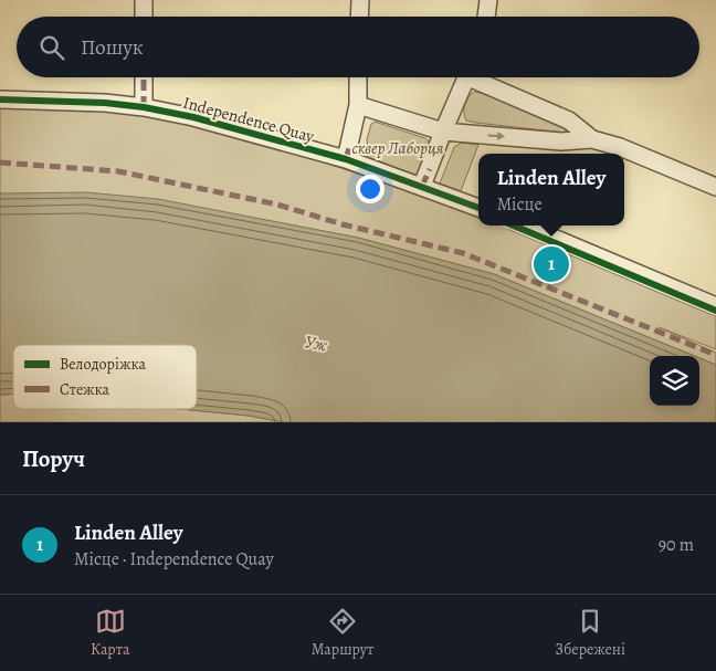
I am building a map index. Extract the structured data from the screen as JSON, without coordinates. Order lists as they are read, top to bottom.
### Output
{
  "streets": {
    "street": ["Independence Quay"]
  },
  "water": ["Уж"],
  "parks": ["сквер Лаборця"],
  "legend": ["Велодоріжка", "Стежка"],
  "page": {
    "search": "Пошук",
    "popup": ["Linden Alley", "Місце"],
    "pins": "1",
    "heading": "Поруч",
    "list": [
      {
        "mark": "1",
        "name": "Linden Alley",
        "note": "Місце · Independence Quay",
        "value": "90 m"
      }
    ],
    "nav": ["Карта", "Маршрут", "Збережені"]
  }
}
